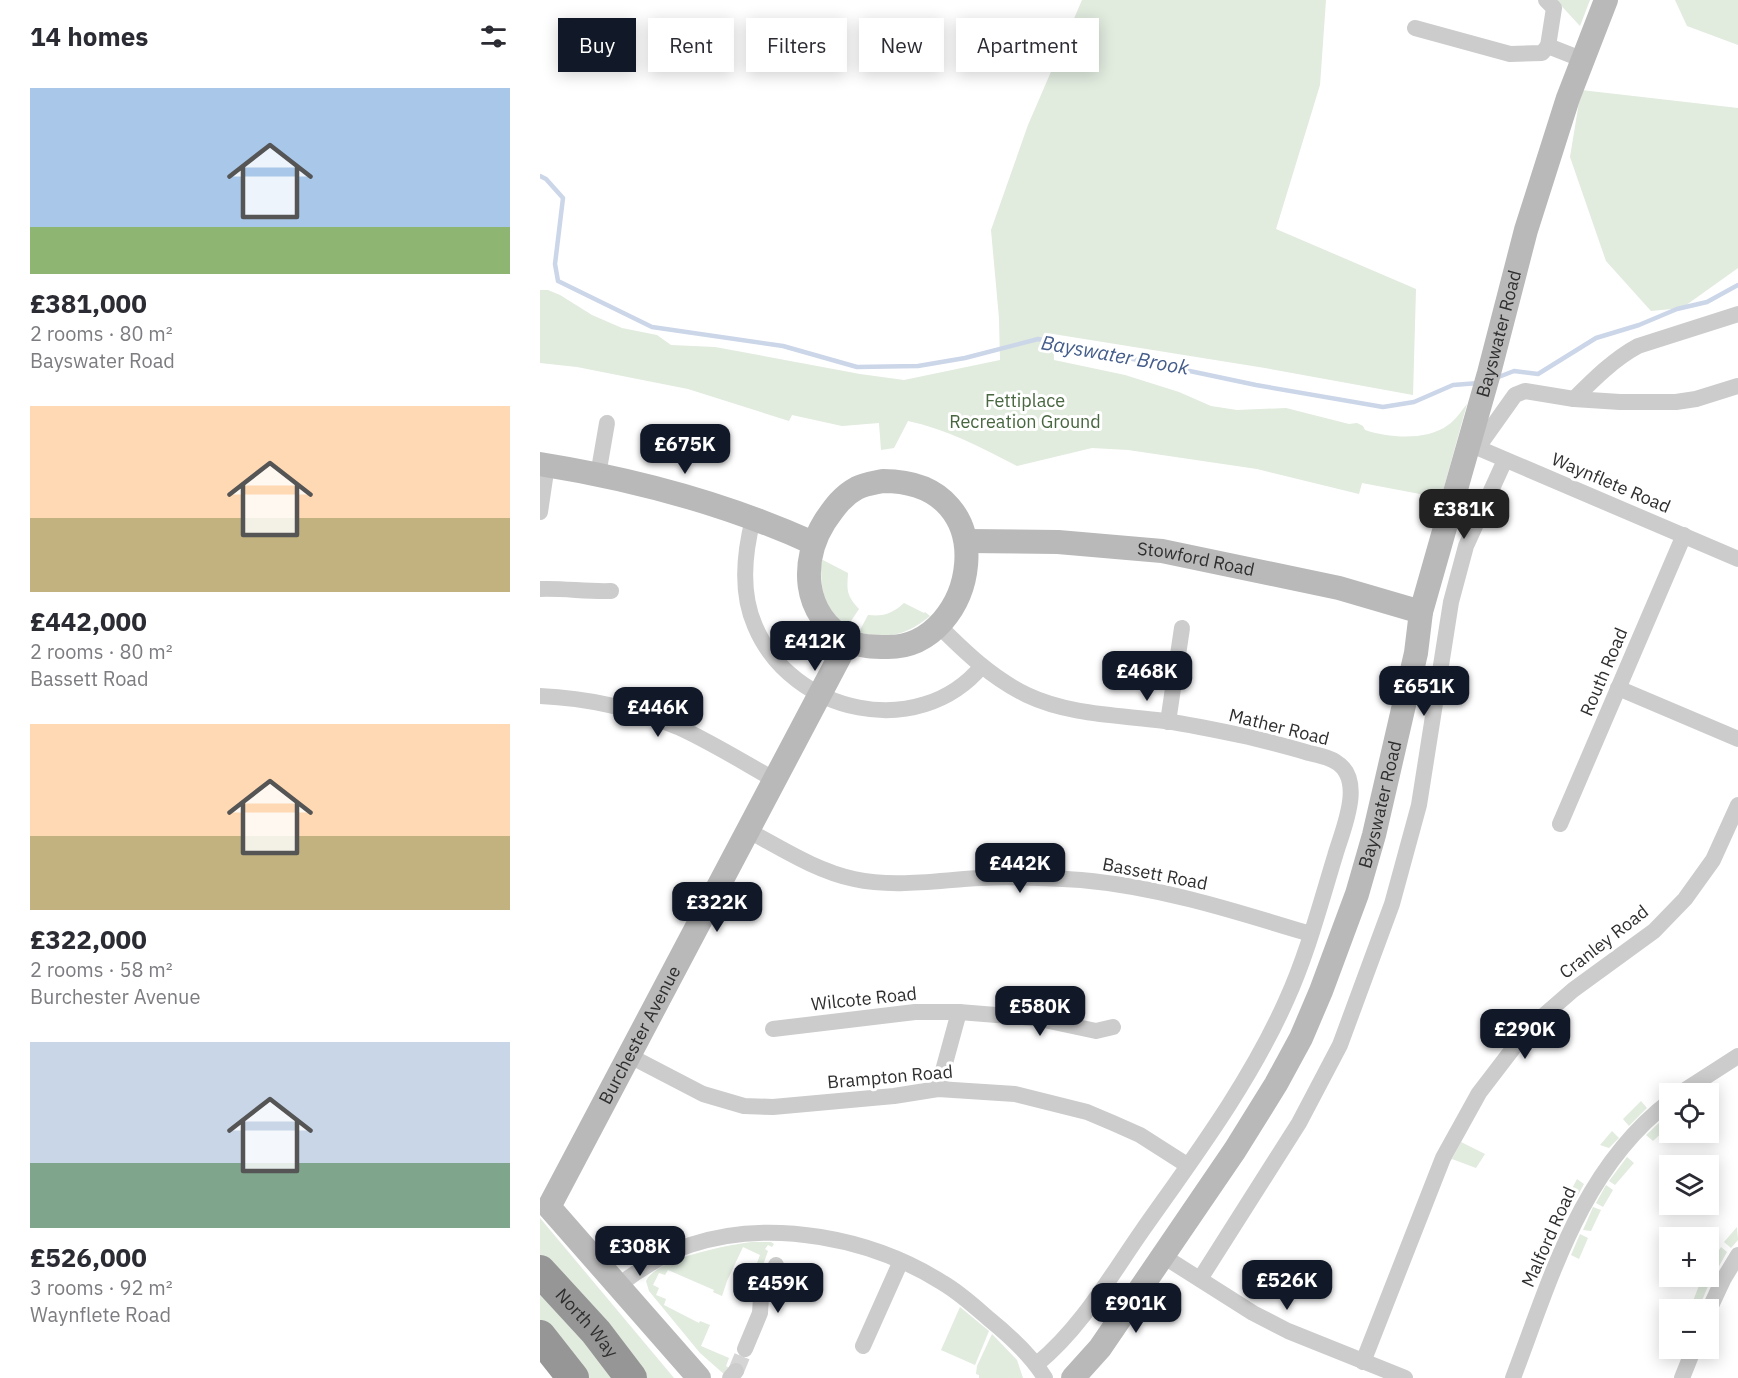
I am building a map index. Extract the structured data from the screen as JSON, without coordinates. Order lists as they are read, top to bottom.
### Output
{
  "streets": {
    "highway": ["North Way"],
    "street": [
      "Bayswater Road",
      "Waynflete Road",
      "Stowford Road",
      "Routh Road",
      "Mather Road",
      "Bassett Road",
      "Cranley Road",
      "Wilcote Road",
      "Burchester Avenue",
      "Brampton Road",
      "Malford Road"
    ]
  },
  "crossings": [
    ["Bayswater Road", "Waynflete Road"],
    ["Bayswater Road", "Stowford Road"],
    ["Bayswater Road", "Mather Road"],
    ["Bayswater Road", "Bassett Road"],
    ["Bayswater Road", "Brampton Road"],
    ["Waynflete Road", "Routh Road"],
    ["Stowford Road", "Mather Road"],
    ["Stowford Road", "Burchester Avenue"],
    ["Mather Road", "Burchester Avenue"],
    ["Bassett Road", "Burchester Avenue"],
    ["Burchester Avenue", "Brampton Road"]
  ],
  "water": ["Bayswater Brook"],
  "parks": ["Fettiplace Recreation Ground"],
  "page": {
    "heading": "14 homes",
    "chip": [
      "Buy",
      "Rent",
      "Filters",
      "New",
      "Apartment"
    ],
    "list": [
      {
        "name": "£381,000",
        "note": "2 rooms · 80 m² · Bayswater Road"
      },
      {
        "name": "£442,000",
        "note": "2 rooms · 80 m² · Bassett Road"
      },
      {
        "name": "£322,000",
        "note": "2 rooms · 58 m² · Burchester Avenue"
      },
      {
        "name": "£526,000",
        "note": "3 rooms · 92 m² · Waynflete Road"
      }
    ],
    "price": [
      "£675K",
      "£381K",
      "£412K",
      "£468K",
      "£651K",
      "£446K",
      "£442K",
      "£322K",
      "£580K",
      "£290K",
      "£308K",
      "£526K",
      "£459K",
      "£901K"
    ],
    "map_buttons": ["+", "−"]
  }
}
